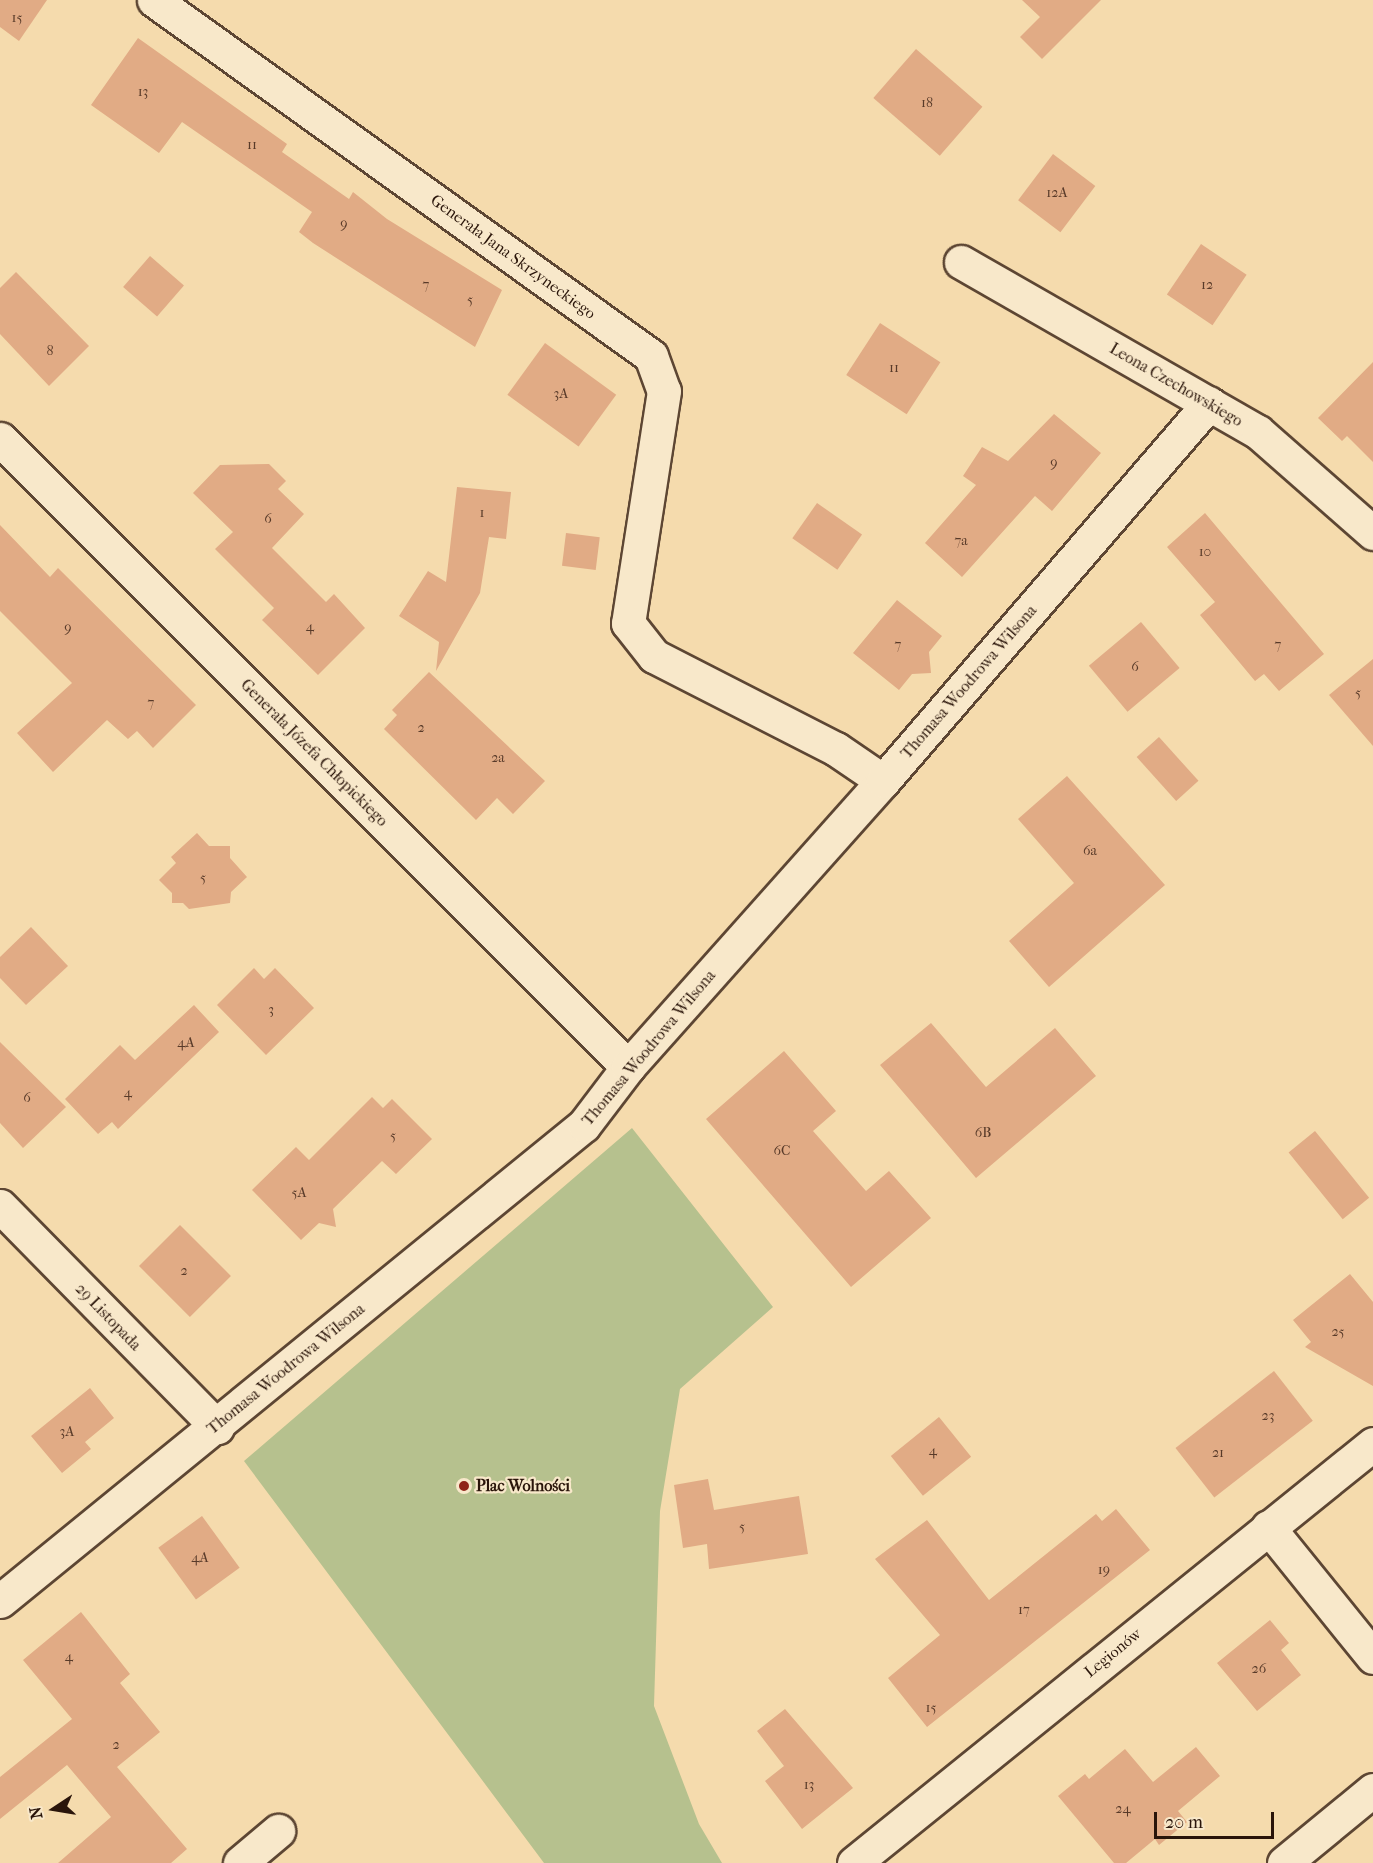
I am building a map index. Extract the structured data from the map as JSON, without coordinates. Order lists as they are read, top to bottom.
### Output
{
  "streets": {
    "street": [
      "Generała Jana Skrzyneckiego",
      "Leona Czechowskiego",
      "Thomasa Woodrowa Wilsona",
      "Generała Józefa Chłopickiego",
      "29 Listopada",
      "Legionów"
    ]
  },
  "crossings": [
    ["Generała Jana Skrzyneckiego", "Thomasa Woodrowa Wilsona"],
    ["Leona Czechowskiego", "Thomasa Woodrowa Wilsona"],
    ["Thomasa Woodrowa Wilsona", "Generała Józefa Chłopickiego"],
    ["Thomasa Woodrowa Wilsona", "29 Listopada"]
  ],
  "places": ["Plac Wolności"],
  "house_numbers": [
    "15",
    "13",
    "18",
    "11",
    "12A",
    "9",
    "7",
    "12",
    "5",
    "8",
    "11",
    "3A",
    "9",
    "1",
    "6",
    "7a",
    "10",
    "4",
    "9",
    "7",
    "7",
    "6",
    "5",
    "7",
    "2",
    "2a",
    "6a",
    "5",
    "3",
    "4A",
    "4",
    "6",
    "6B",
    "5",
    "6C",
    "5A",
    "2",
    "25",
    "23",
    "3A",
    "4",
    "21",
    "5",
    "4A",
    "19",
    "17",
    "4",
    "26",
    "15",
    "2",
    "13",
    "24"
  ],
  "scale_bar": "20 m",
  "north": "left"
}
